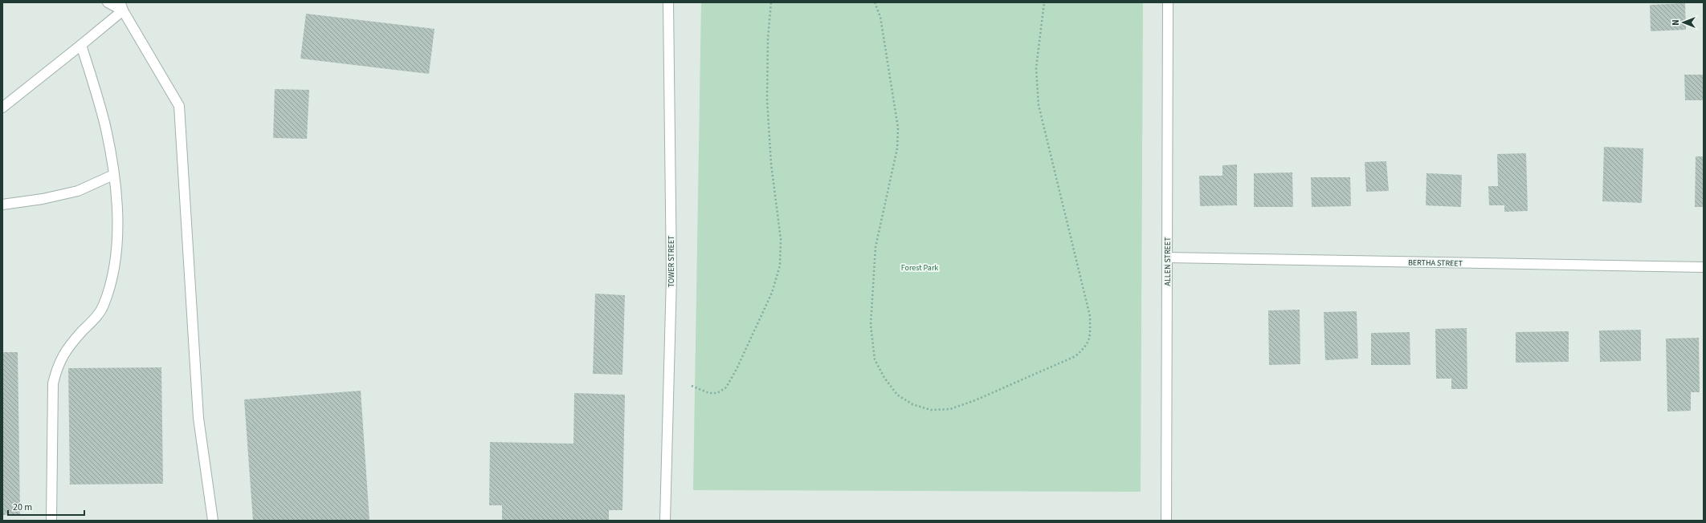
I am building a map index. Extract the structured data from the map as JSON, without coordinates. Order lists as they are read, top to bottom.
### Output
{
  "streets": {
    "street": ["TOWER STREET", "ALLEN STREET", "BERTHA STREET"]
  },
  "crossings": [
    ["ALLEN STREET", "BERTHA STREET"]
  ],
  "parks": ["Forest Park"],
  "scale_bar": "20 m",
  "north": "left"
}
